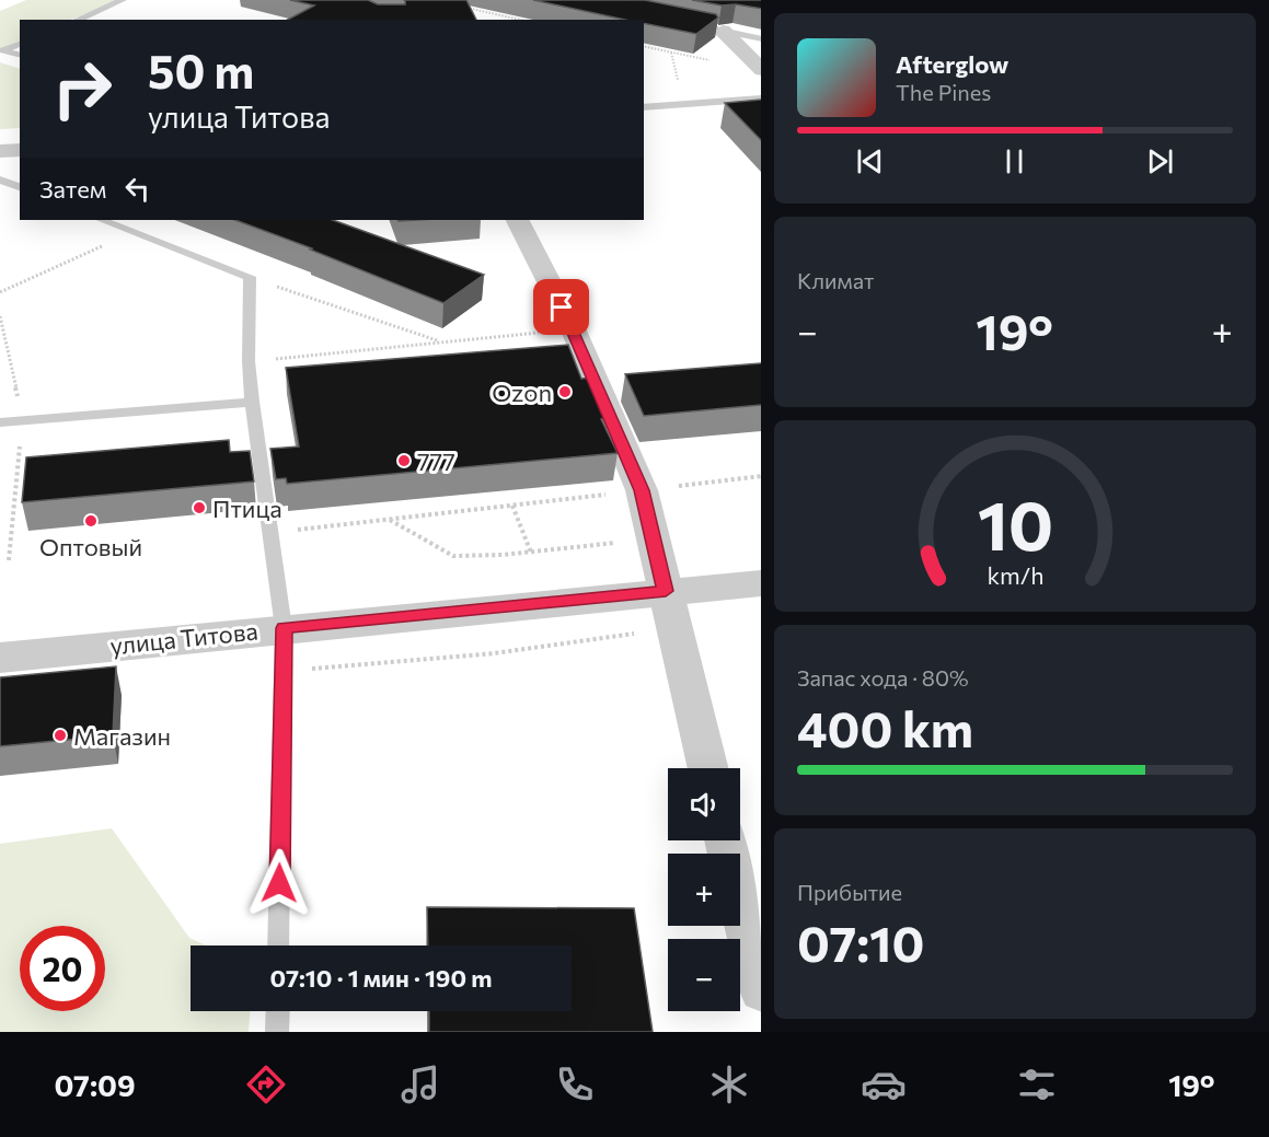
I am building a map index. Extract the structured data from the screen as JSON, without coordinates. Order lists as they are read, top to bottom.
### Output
{
  "streets": {
    "street": ["улица Титова"]
  },
  "places": [
    "Ozon",
    "777",
    "Птица",
    "Оптовый",
    "Магазин"
  ],
  "page": {
    "turn": ["50 m", "улица Титова"],
    "song": ["Afterglow", "The Pines"],
    "then": "Затем",
    "tile": [
      "Климат",
      ["Запас хода · 80%", "400 km"],
      ["Прибытие", "07:10"]
    ],
    "heat": ["−", "19°", "+"],
    "map_buttons": ["+", "−"],
    "limit": "20",
    "trip": "07:10 · 1 мин · 190 m",
    "tabs": ["07:09", "19°"],
    "gauge": ["10", "km/h"]
  }
}
